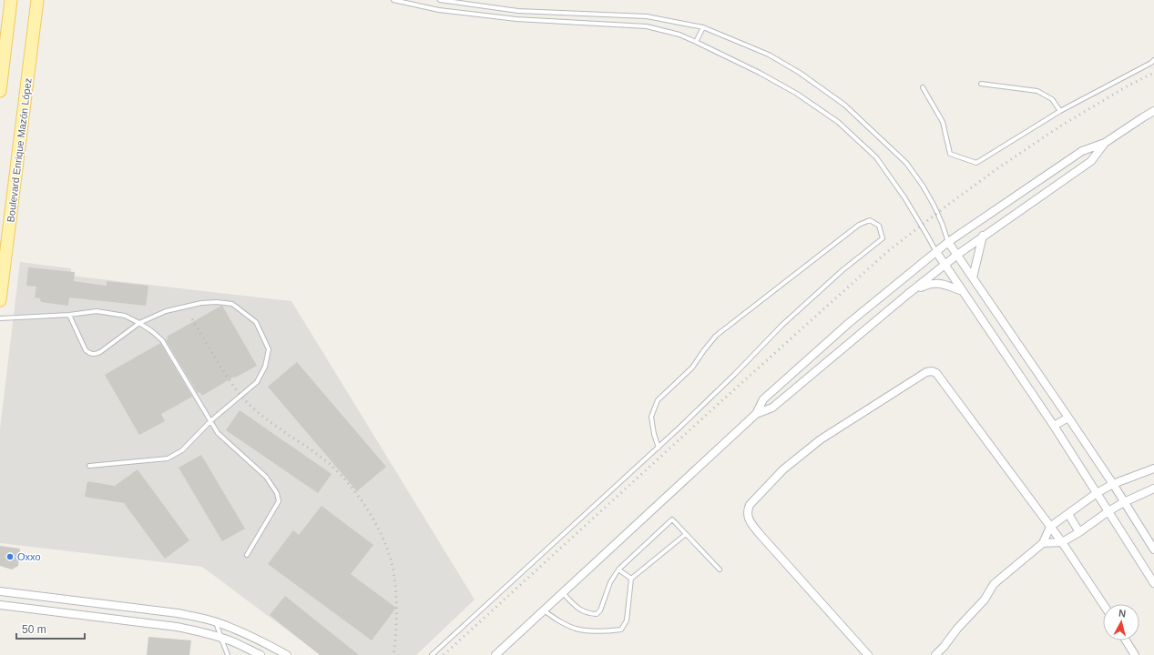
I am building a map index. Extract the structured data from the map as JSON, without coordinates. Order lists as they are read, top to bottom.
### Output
{
  "streets": {
    "main road": ["Boulevard Enrique Mazón López"]
  },
  "places": ["Oxxo"],
  "scale_bar": "50 m",
  "north": "top"
}
